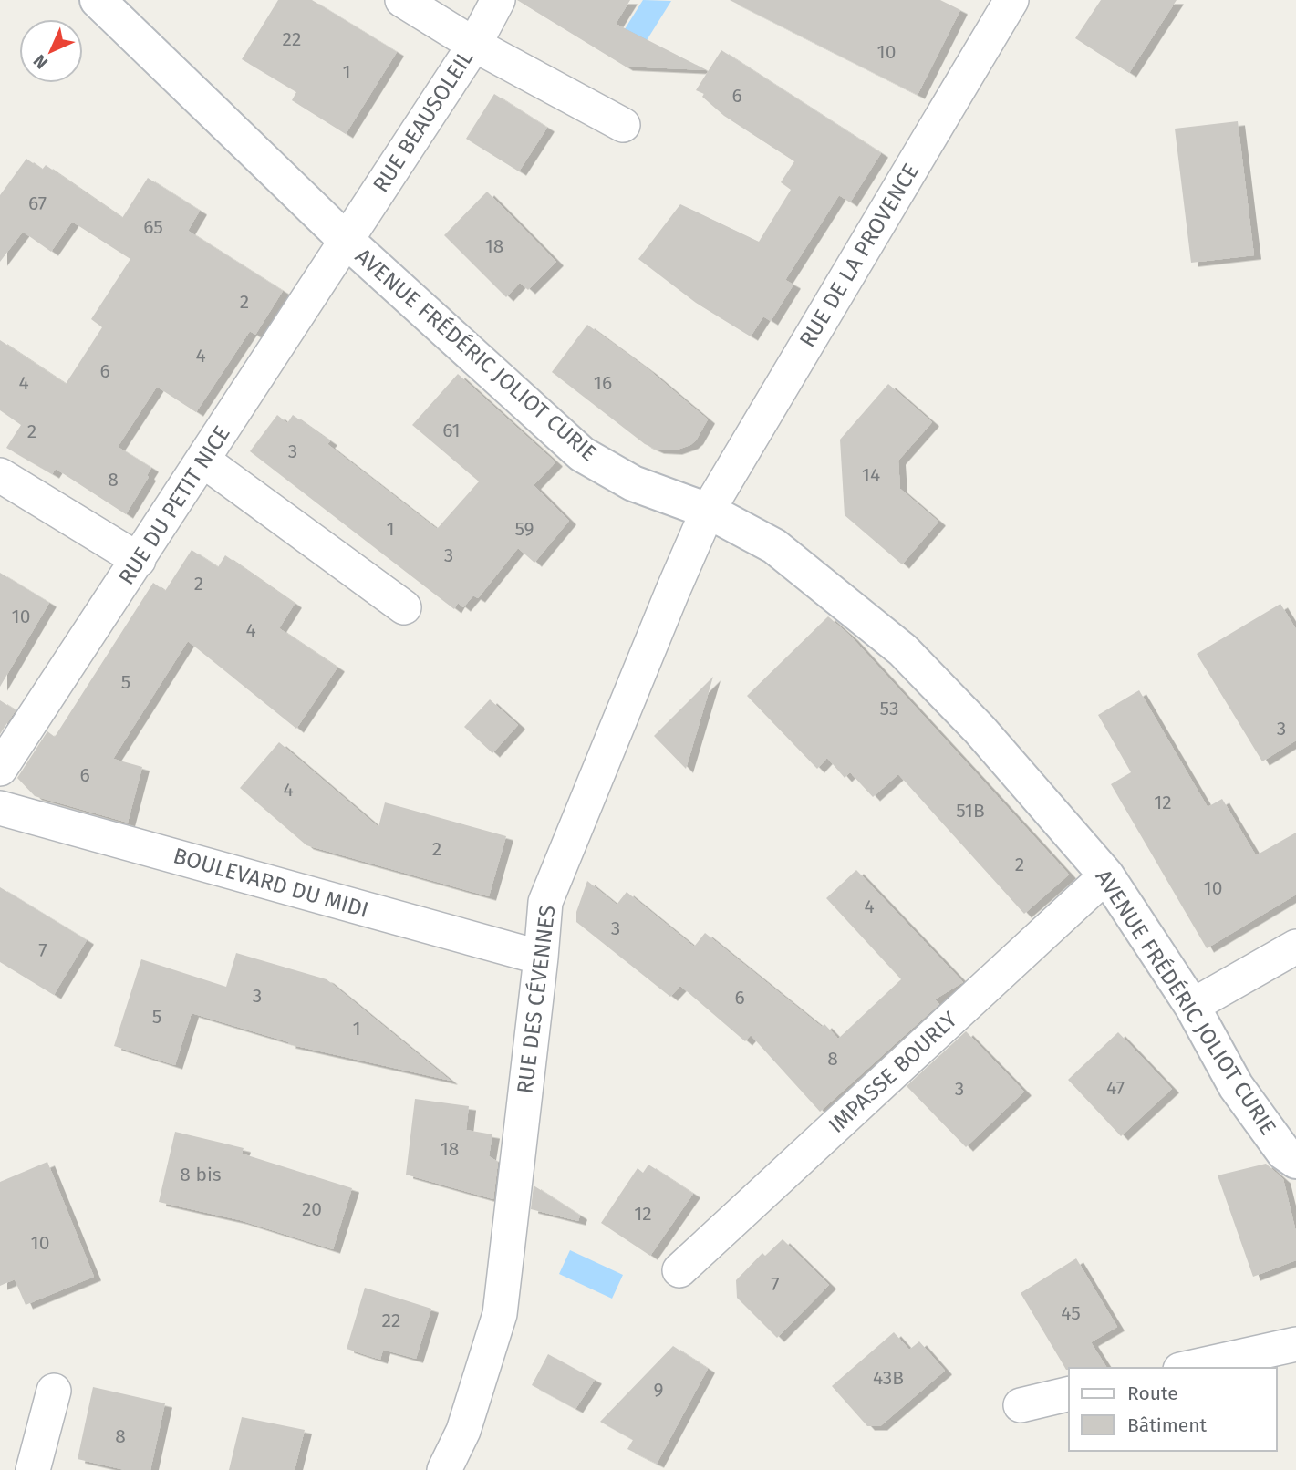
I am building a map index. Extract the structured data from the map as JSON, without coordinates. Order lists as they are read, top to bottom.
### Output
{
  "streets": {
    "street": [
      "RUE BEAUSOLEIL",
      "RUE DE LA PROVENCE",
      "AVENUE FRÉDÉRIC JOLIOT CURIE",
      "RUE DU PETIT NICE",
      "BOULEVARD DU MIDI",
      "RUE DES CÉVENNES",
      "IMPASSE BOURLY"
    ]
  },
  "crossings": [
    ["RUE BEAUSOLEIL", "AVENUE FRÉDÉRIC JOLIOT CURIE"],
    ["RUE BEAUSOLEIL", "RUE DU PETIT NICE"],
    ["RUE DE LA PROVENCE", "AVENUE FRÉDÉRIC JOLIOT CURIE"],
    ["RUE DE LA PROVENCE", "RUE DES CÉVENNES"],
    ["AVENUE FRÉDÉRIC JOLIOT CURIE", "RUE DU PETIT NICE"],
    ["AVENUE FRÉDÉRIC JOLIOT CURIE", "RUE DES CÉVENNES"],
    ["AVENUE FRÉDÉRIC JOLIOT CURIE", "IMPASSE BOURLY"],
    ["BOULEVARD DU MIDI", "RUE DES CÉVENNES"]
  ],
  "house_numbers": [
    "22",
    "10",
    "1",
    "6",
    "67",
    "65",
    "18",
    "2",
    "4",
    "6",
    "4",
    "16",
    "61",
    "2",
    "3",
    "14",
    "8",
    "1",
    "59",
    "3",
    "2",
    "10",
    "4",
    "5",
    "53",
    "3",
    "6",
    "4",
    "12",
    "51B",
    "2",
    "2",
    "10",
    "4",
    "3",
    "7",
    "3",
    "6",
    "5",
    "1",
    "8",
    "47",
    "3",
    "18",
    "8 bis",
    "20",
    "12",
    "10",
    "7",
    "45",
    "22",
    "43B",
    "9",
    "8"
  ],
  "legend": ["Route", "Bâtiment"],
  "north": "bottom left"
}
